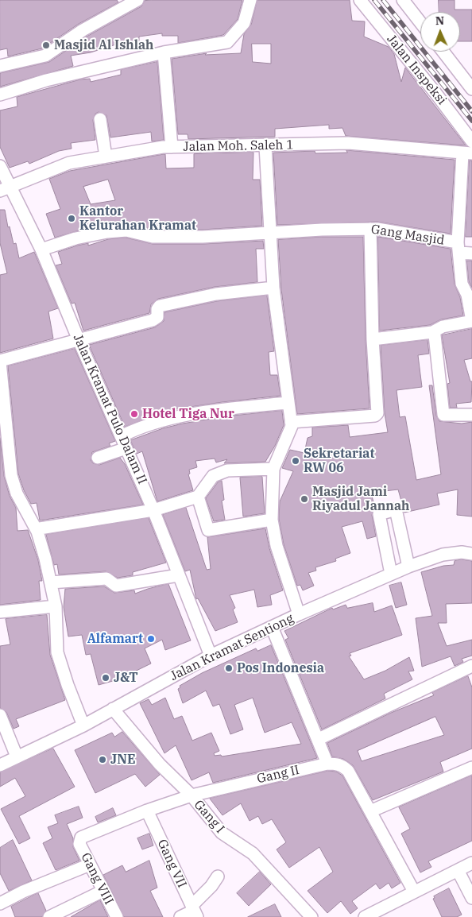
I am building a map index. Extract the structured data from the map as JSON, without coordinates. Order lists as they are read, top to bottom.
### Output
{
  "streets": {
    "street": [
      "Jalan Inspeksi",
      "Jalan Moh. Saleh 1",
      "Gang Masjid",
      "Jalan Kramat Pulo Dalam II",
      "Jalan Kramat Sentiong",
      "Gang II",
      "Gang I",
      "Gang VII",
      "Gang VIII"
    ]
  },
  "crossings": [
    ["Jalan Moh. Saleh 1", "Gang Masjid"],
    ["Jalan Moh. Saleh 1", "Jalan Kramat Pulo Dalam II"],
    ["Gang Masjid", "Jalan Kramat Pulo Dalam II"],
    ["Jalan Kramat Pulo Dalam II", "Jalan Kramat Sentiong"],
    ["Jalan Kramat Sentiong", "Gang I"],
    ["Gang II", "Gang I"],
    ["Gang II", "Gang VII"],
    ["Gang II", "Gang VIII"]
  ],
  "places": [
    "Masjid Al Ishlah",
    "Kantor Kelurahan Kramat",
    "Hotel Tiga Nur",
    "Sekretariat RW 06",
    "Masjid Jami Riyadul Jannah",
    "Alfamart",
    "Pos Indonesia",
    "J&T",
    "JNE"
  ],
  "north": "top"
}
